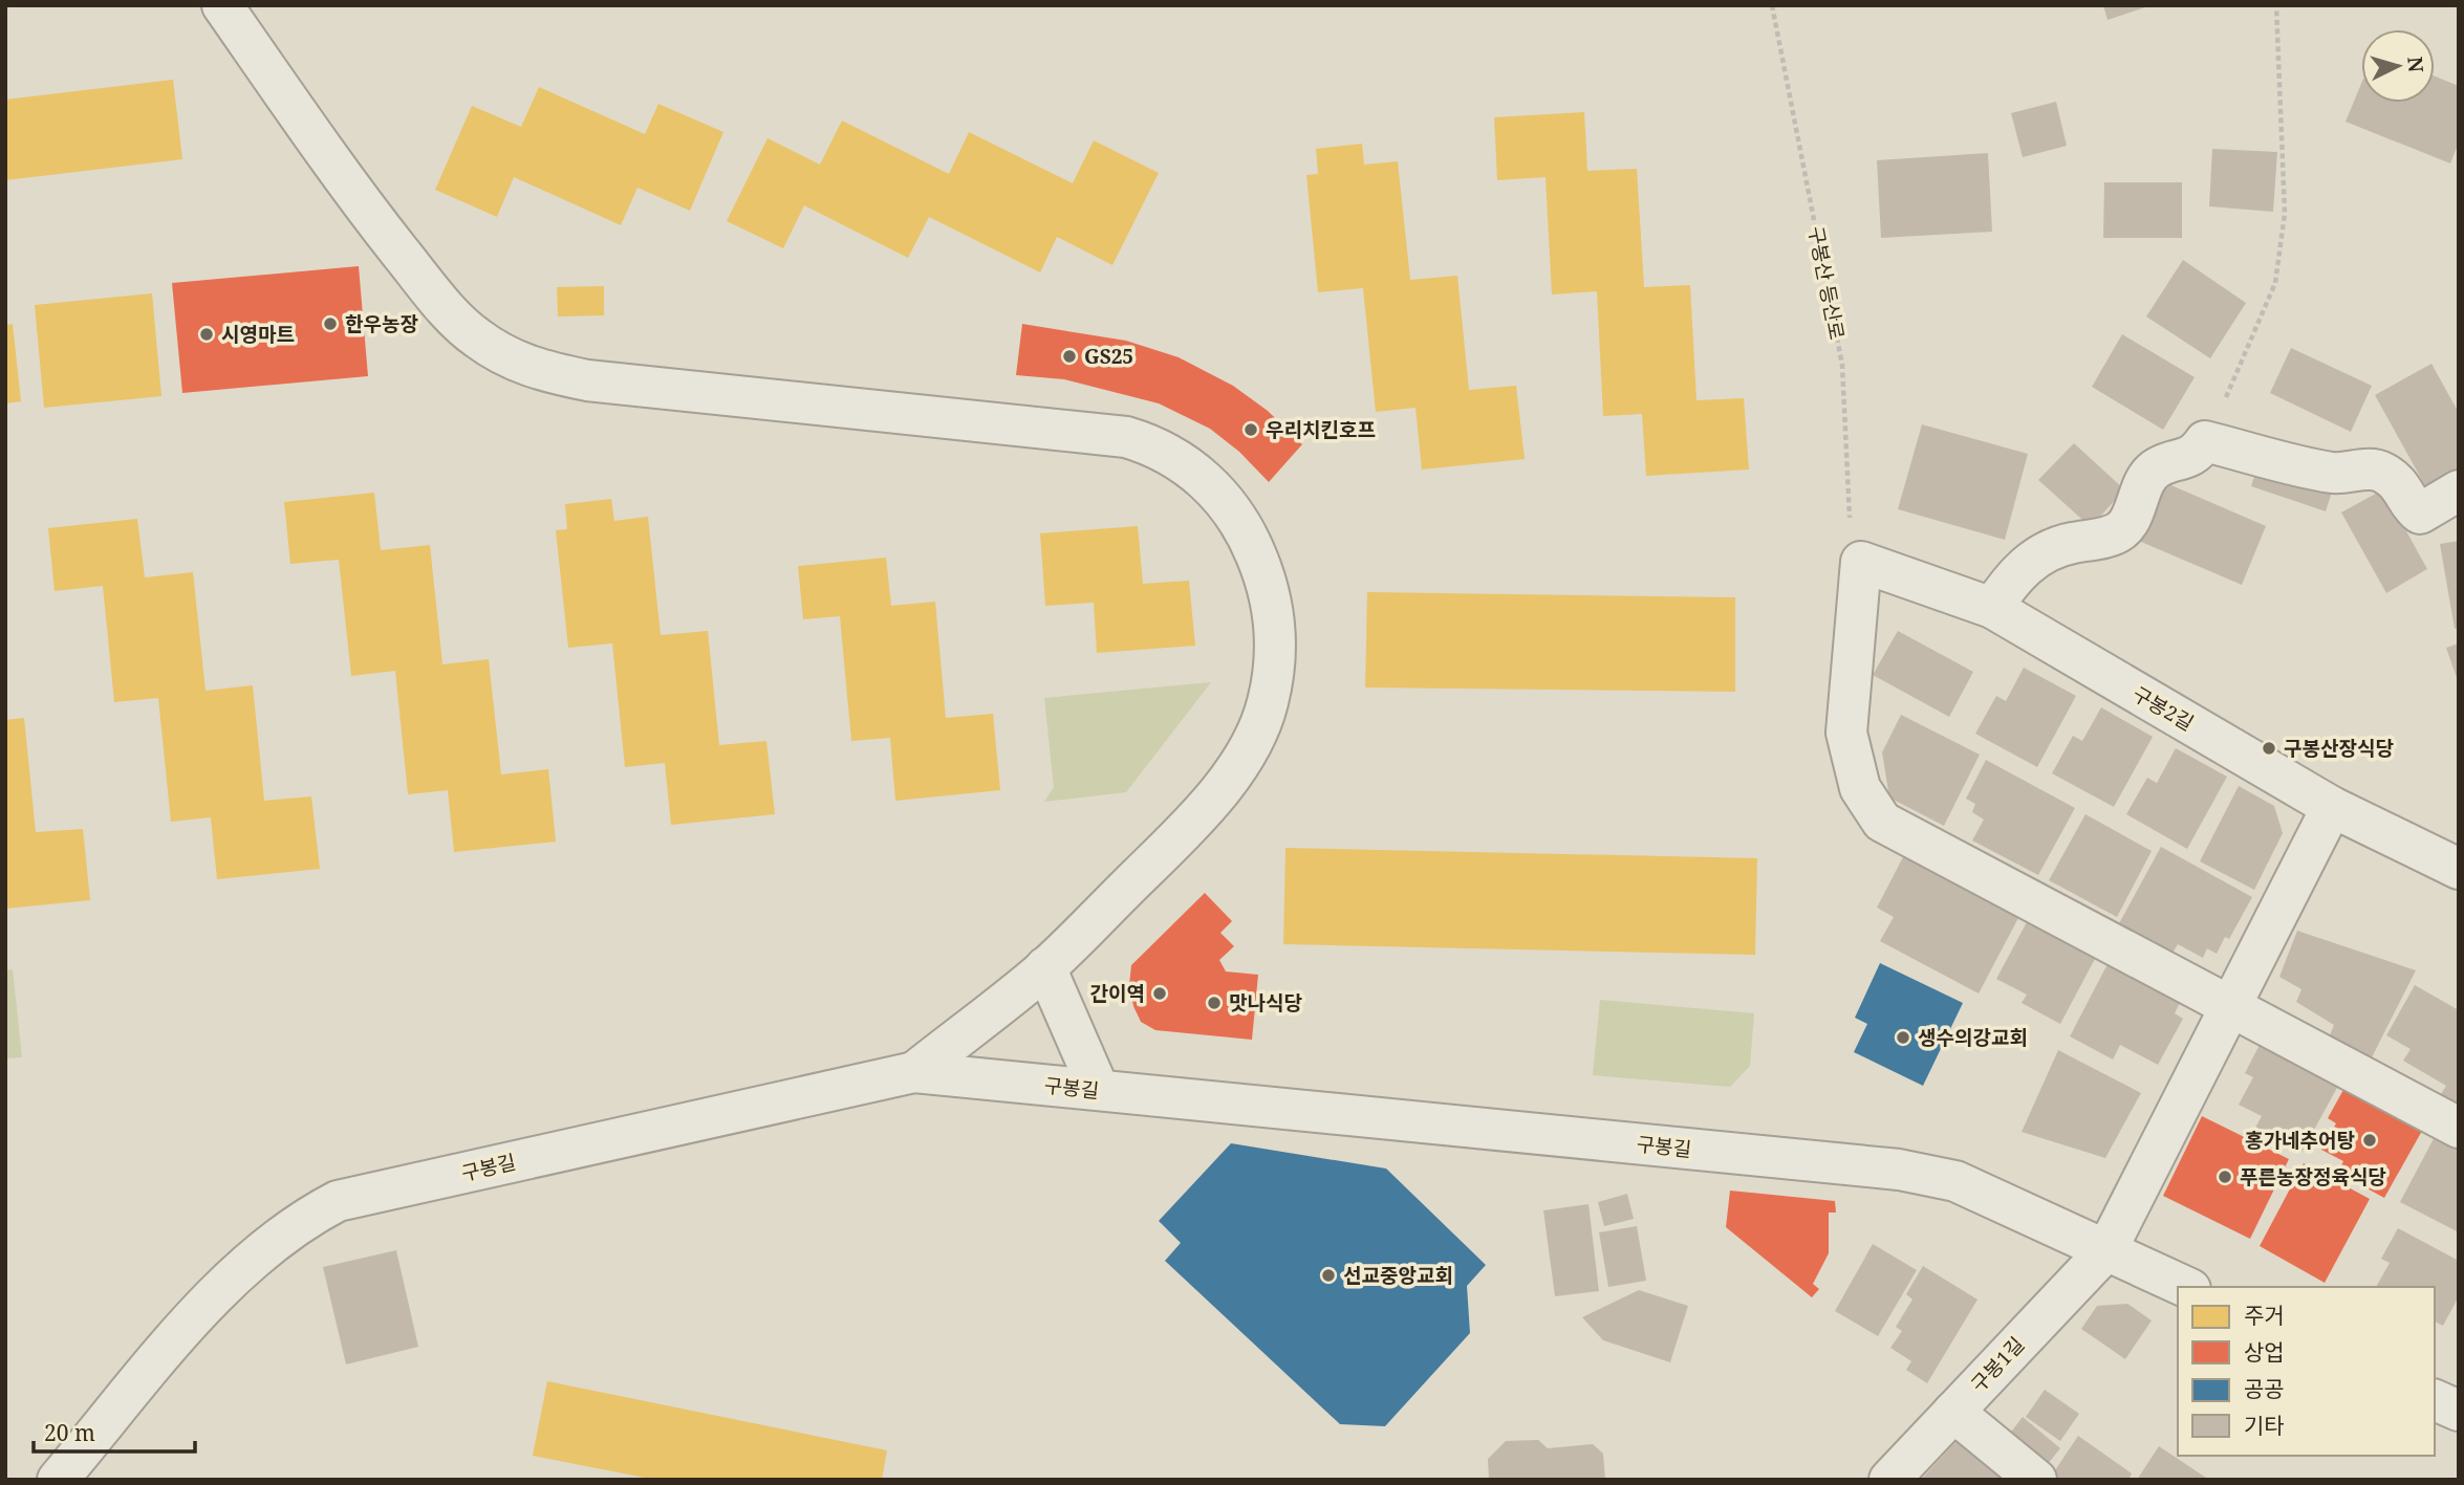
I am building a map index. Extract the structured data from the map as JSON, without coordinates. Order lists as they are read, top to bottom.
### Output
{
  "streets": {
    "street": ["구봉2길", "구봉길", "구봉1길"],
    "path": ["구봉산 등산로"]
  },
  "crossings": [
    ["구봉산 등산로", "구봉2길"],
    ["구봉2길", "구봉1길"],
    ["구봉길", "구봉1길"]
  ],
  "places": [
    "한우농장",
    "시영마트",
    "GS25",
    "우리치킨호프",
    "구봉산장식당",
    "간이역",
    "맛나식당",
    "생수의강교회",
    "홍가네추어탕",
    "푸른농장정육식당",
    "선교중앙교회"
  ],
  "legend": [
    "주거",
    "상업",
    "공공",
    "기타"
  ],
  "scale_bar": "20 m",
  "north": "right"
}
